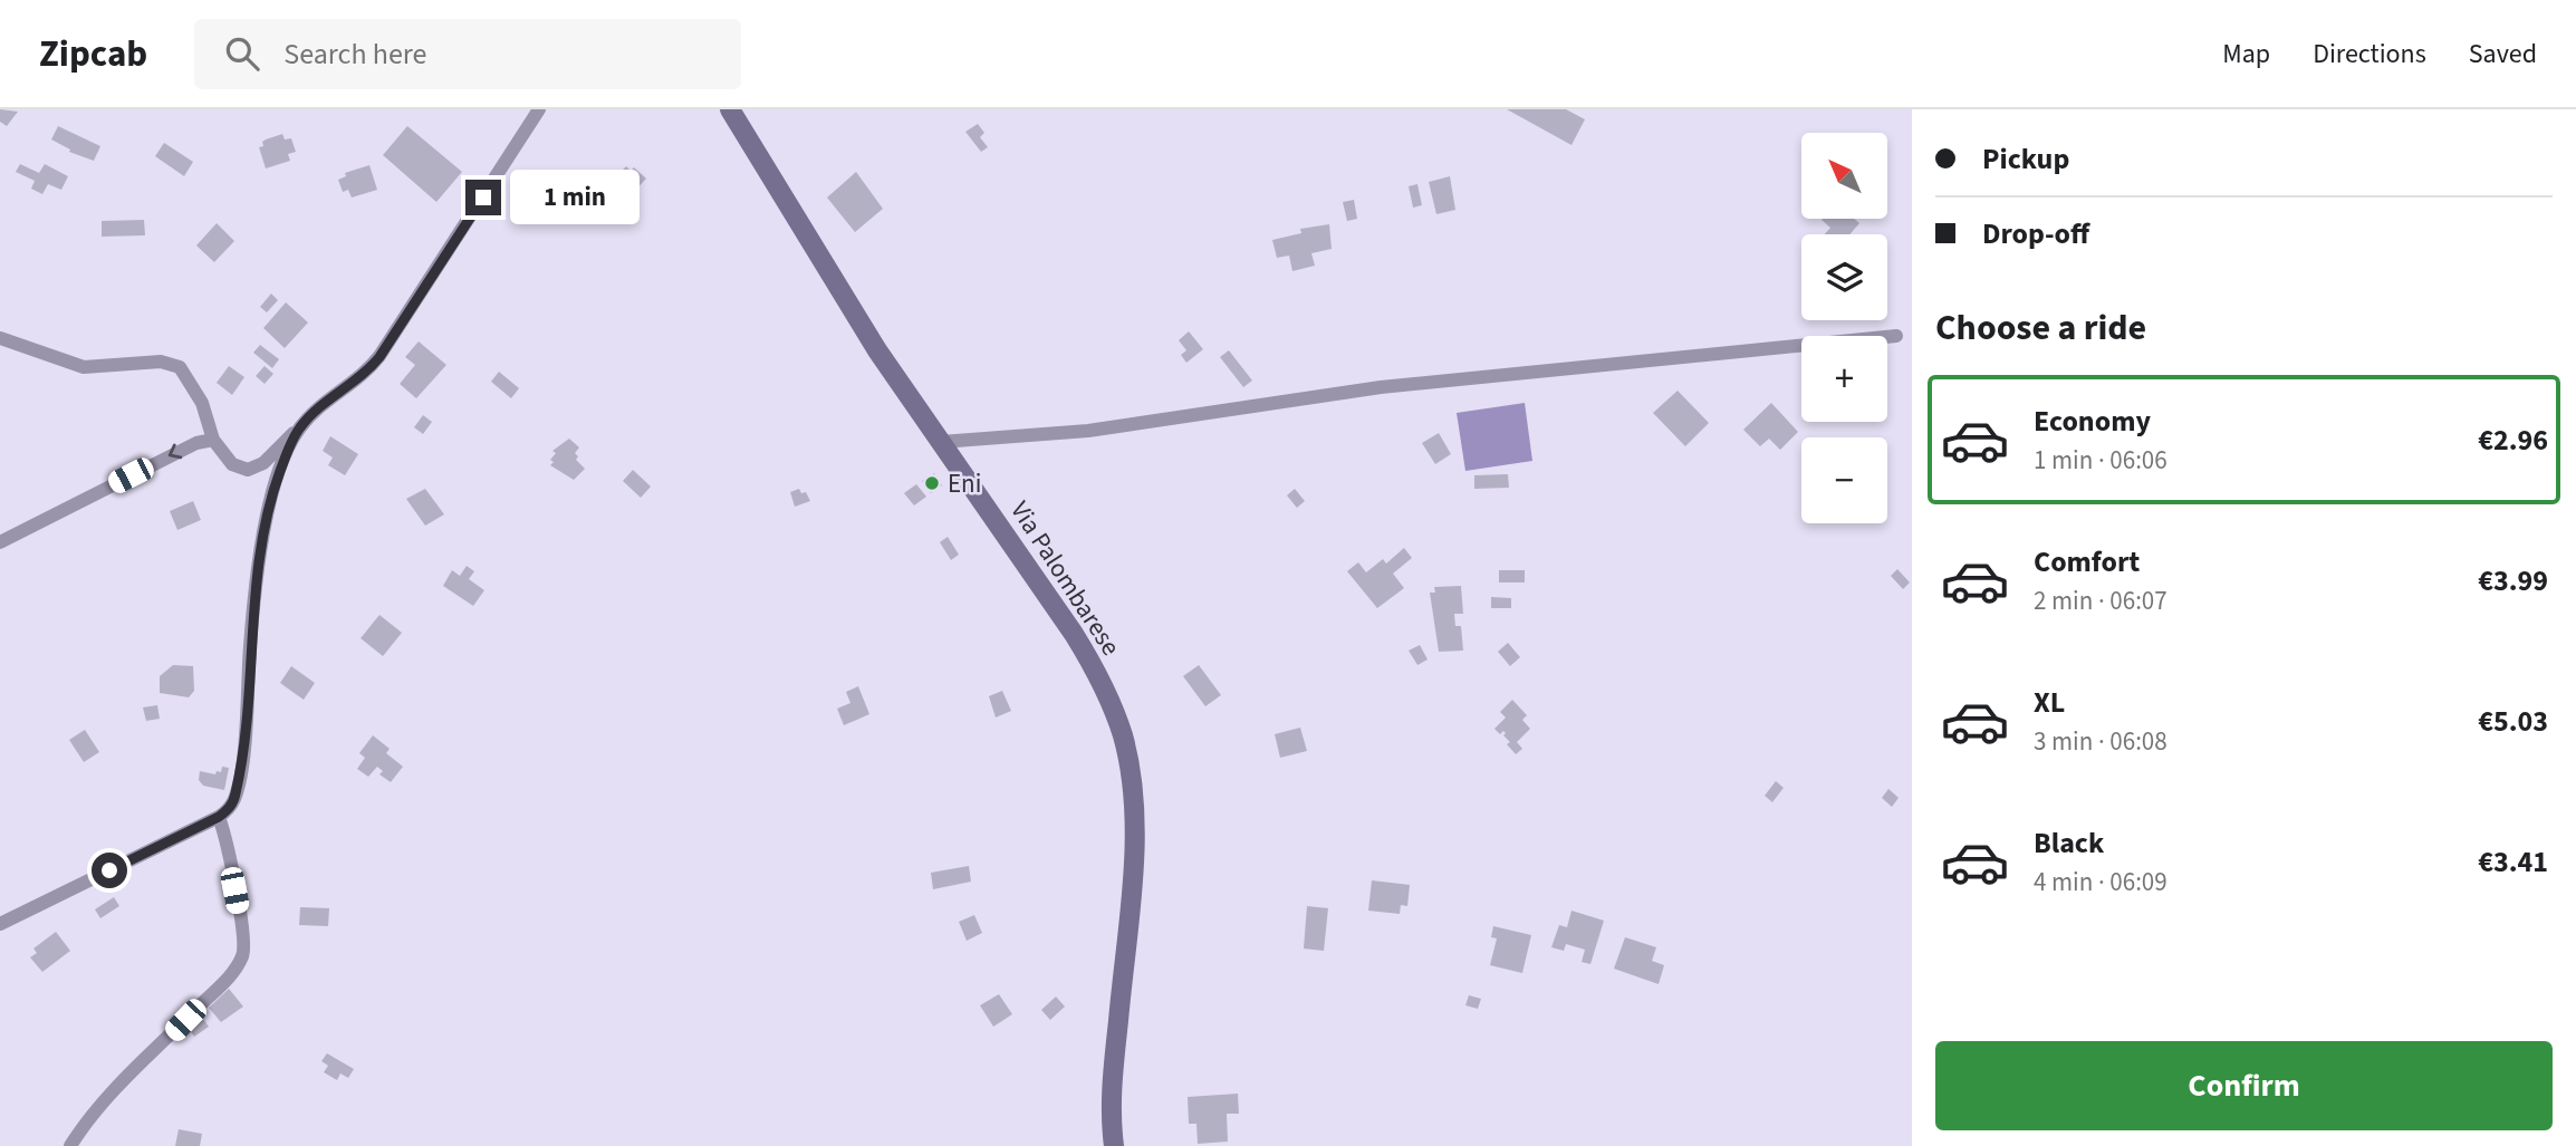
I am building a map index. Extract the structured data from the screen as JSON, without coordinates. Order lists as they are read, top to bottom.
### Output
{
  "streets": {
    "main road": ["Via Palombarese"]
  },
  "places": ["Eni"],
  "north": "top left",
  "page": {
    "header": "Zipcab",
    "search": "Search here",
    "nav": ["Map", "Directions", "Saved"],
    "banner": ["Pickup", "Drop-off"],
    "map_buttons": ["+", "−"],
    "bubble": "1 min",
    "heading": "Choose a ride",
    "list": [
      {
        "name": "Economy",
        "note": "1 min · 06:06",
        "value": "€2.96"
      },
      {
        "name": "Comfort",
        "note": "2 min · 06:07",
        "value": "€3.99"
      },
      {
        "name": "XL",
        "note": "3 min · 06:08",
        "value": "€5.03"
      },
      {
        "name": "Black",
        "note": "4 min · 06:09",
        "value": "€3.41"
      }
    ],
    "buttons": "Confirm"
  }
}
